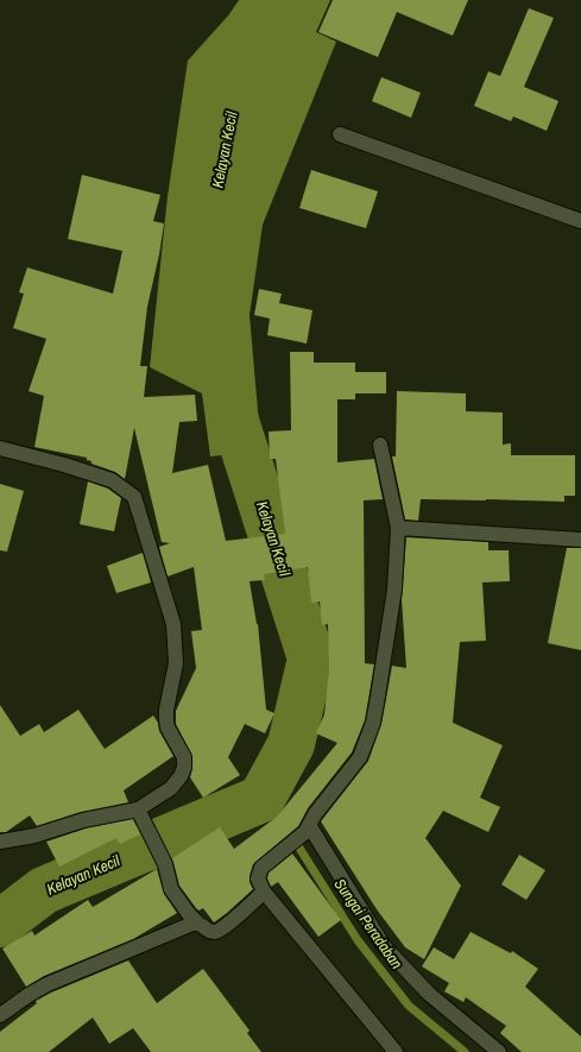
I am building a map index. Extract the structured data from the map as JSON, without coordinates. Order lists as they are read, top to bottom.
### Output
{
  "water": ["Kelayan Kecil", "Sungai Peradaban"]
}
